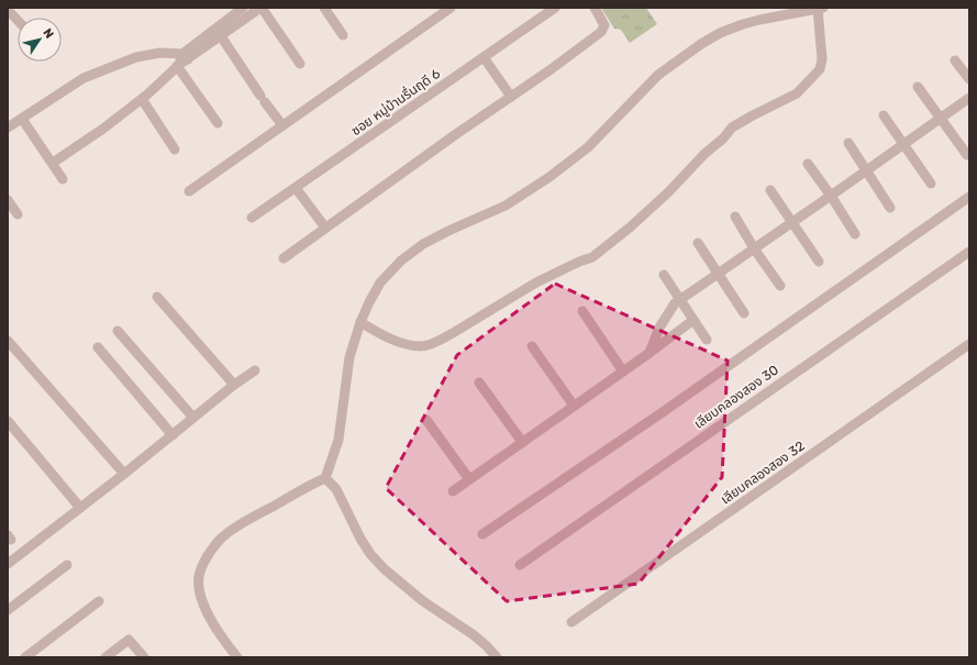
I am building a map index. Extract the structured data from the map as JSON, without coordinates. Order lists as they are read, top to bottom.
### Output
{
  "streets": {
    "street": ["ซอย หมู่บ้านรื่นฤดี 6", "เลียบคลองสอง 30", "เลียบคลองสอง 32"]
  },
  "north": "top right"
}
